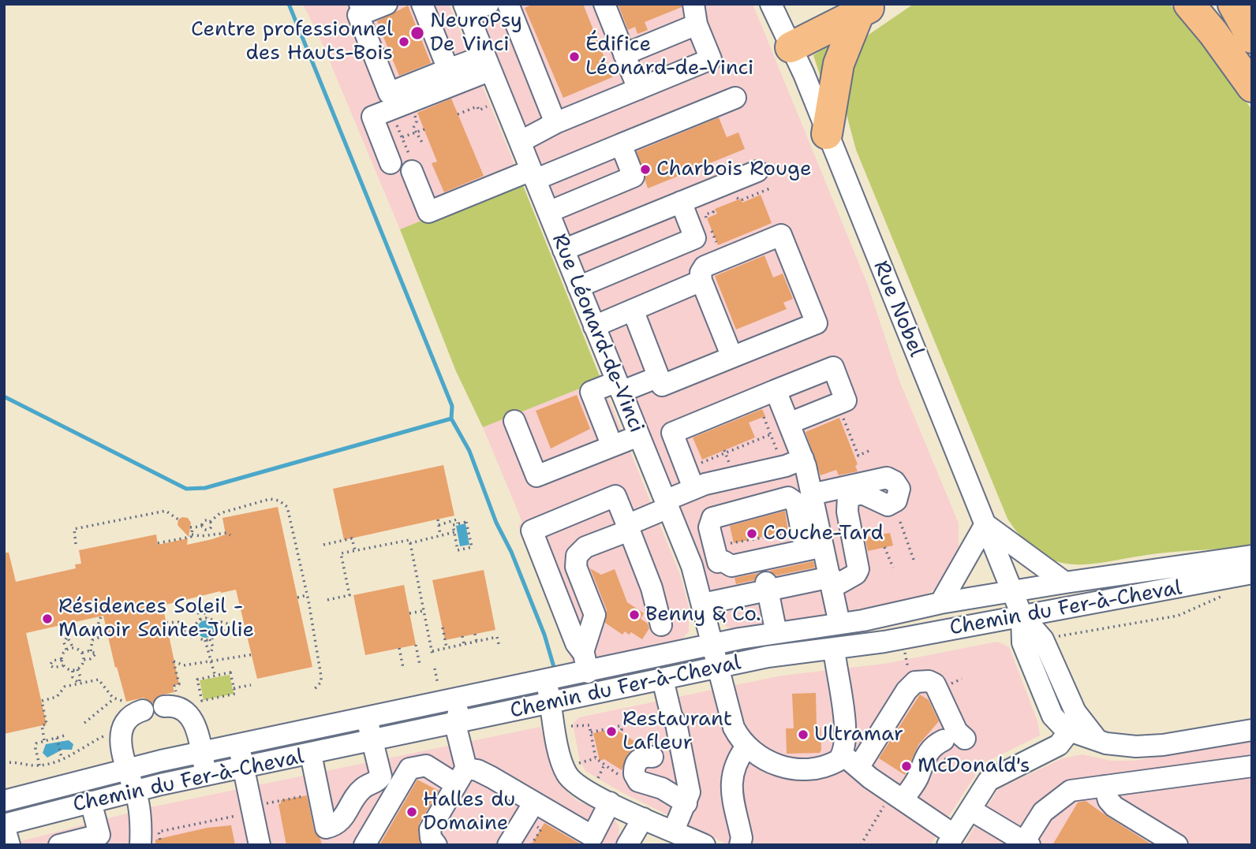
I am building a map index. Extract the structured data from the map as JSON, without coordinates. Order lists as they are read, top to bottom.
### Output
{
  "streets": {
    "street": ["Rue Nobel", "Rue Léonard-de-Vinci", "Chemin du Fer-à-Cheval"]
  },
  "crossings": [
    ["Rue Nobel", "Chemin du Fer-à-Cheval"],
    ["Rue Léonard-de-Vinci", "Chemin du Fer-à-Cheval"]
  ],
  "places": [
    "NeuroPsy De Vinci",
    "Centre professionnel des Hauts-Bois",
    "Édifice Léonard-de-Vinci",
    "Charbois Rouge",
    "Couche-Tard",
    "Benny & Co.",
    "Résidences Soleil - Manoir Sainte-Julie",
    "Restaurant Lafleur",
    "Ultramar",
    "McDonald's",
    "Halles du Domaine"
  ]
}
